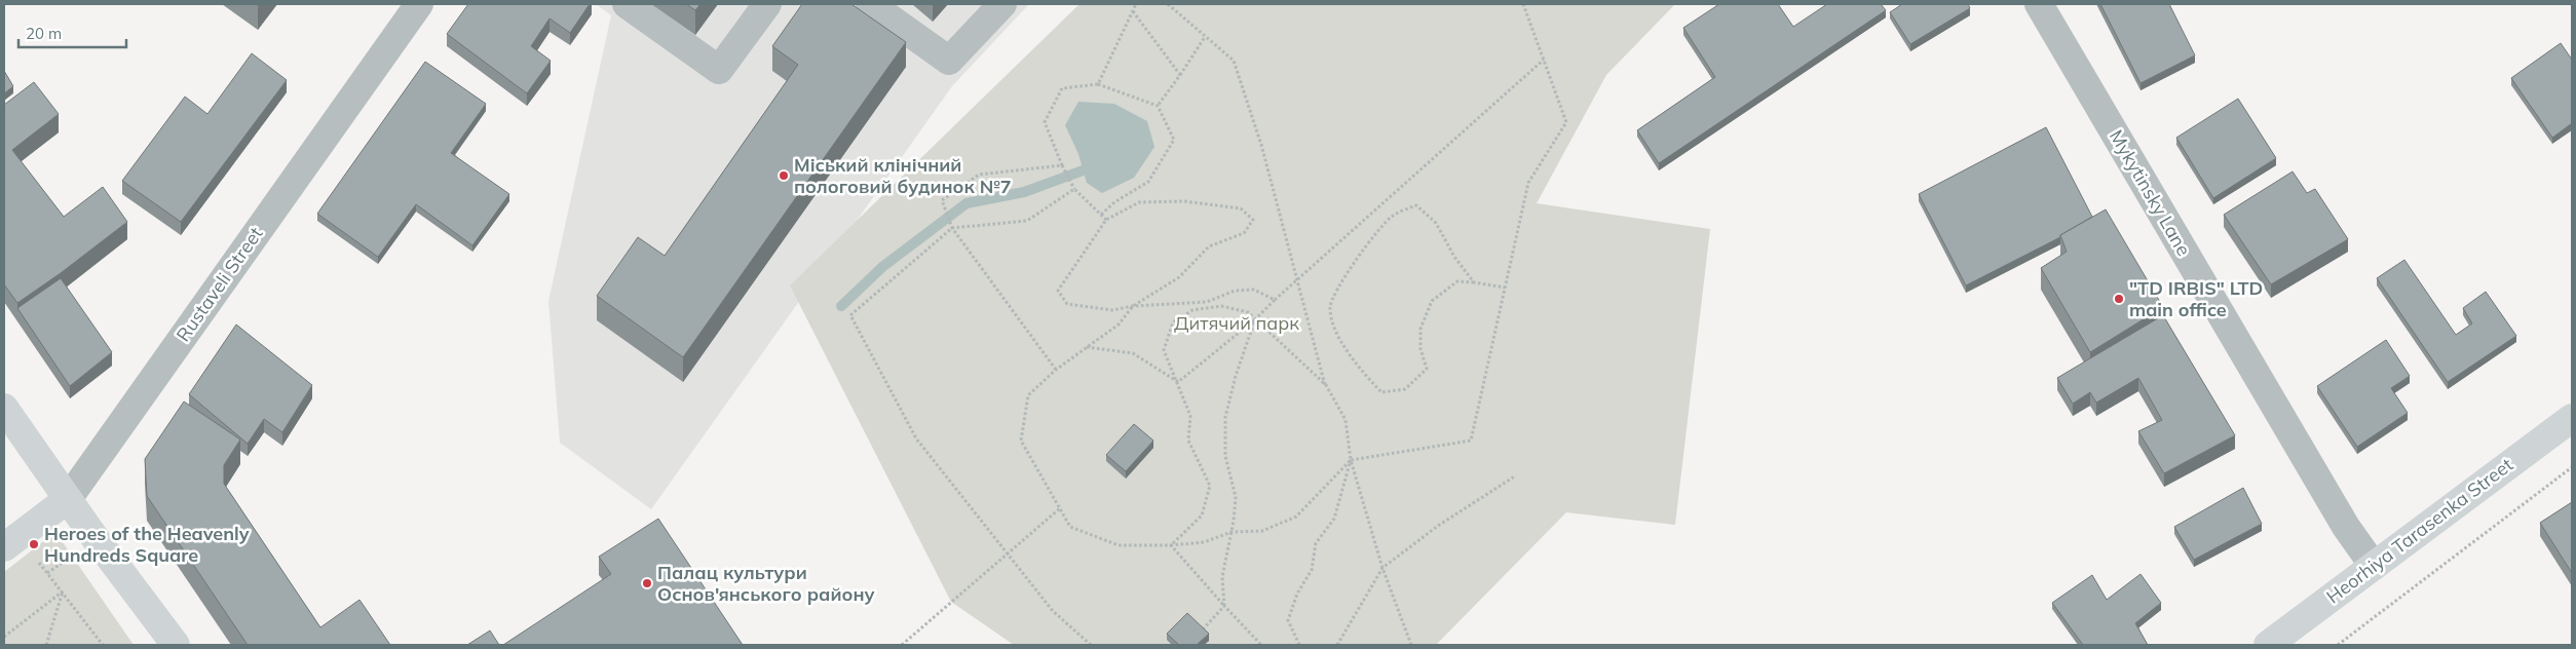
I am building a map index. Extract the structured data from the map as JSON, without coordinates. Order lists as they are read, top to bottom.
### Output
{
  "streets": {
    "main road": ["Rustaveli Street", "Heorhiya Tarasenka Street"],
    "street": ["Mykytinsky Lane"]
  },
  "crossings": [
    ["Mykytinsky Lane", "Heorhiya Tarasenka Street"]
  ],
  "parks": ["Дитячий парк"],
  "places": [
    "Міський клінічний пологовий будинок №7",
    "\"TD IRBIS\" LTD main office",
    "Heroes of the Heavenly Hundreds Square",
    "Палац культури Основ'янського району"
  ],
  "scale_bar": "20 m"
}
